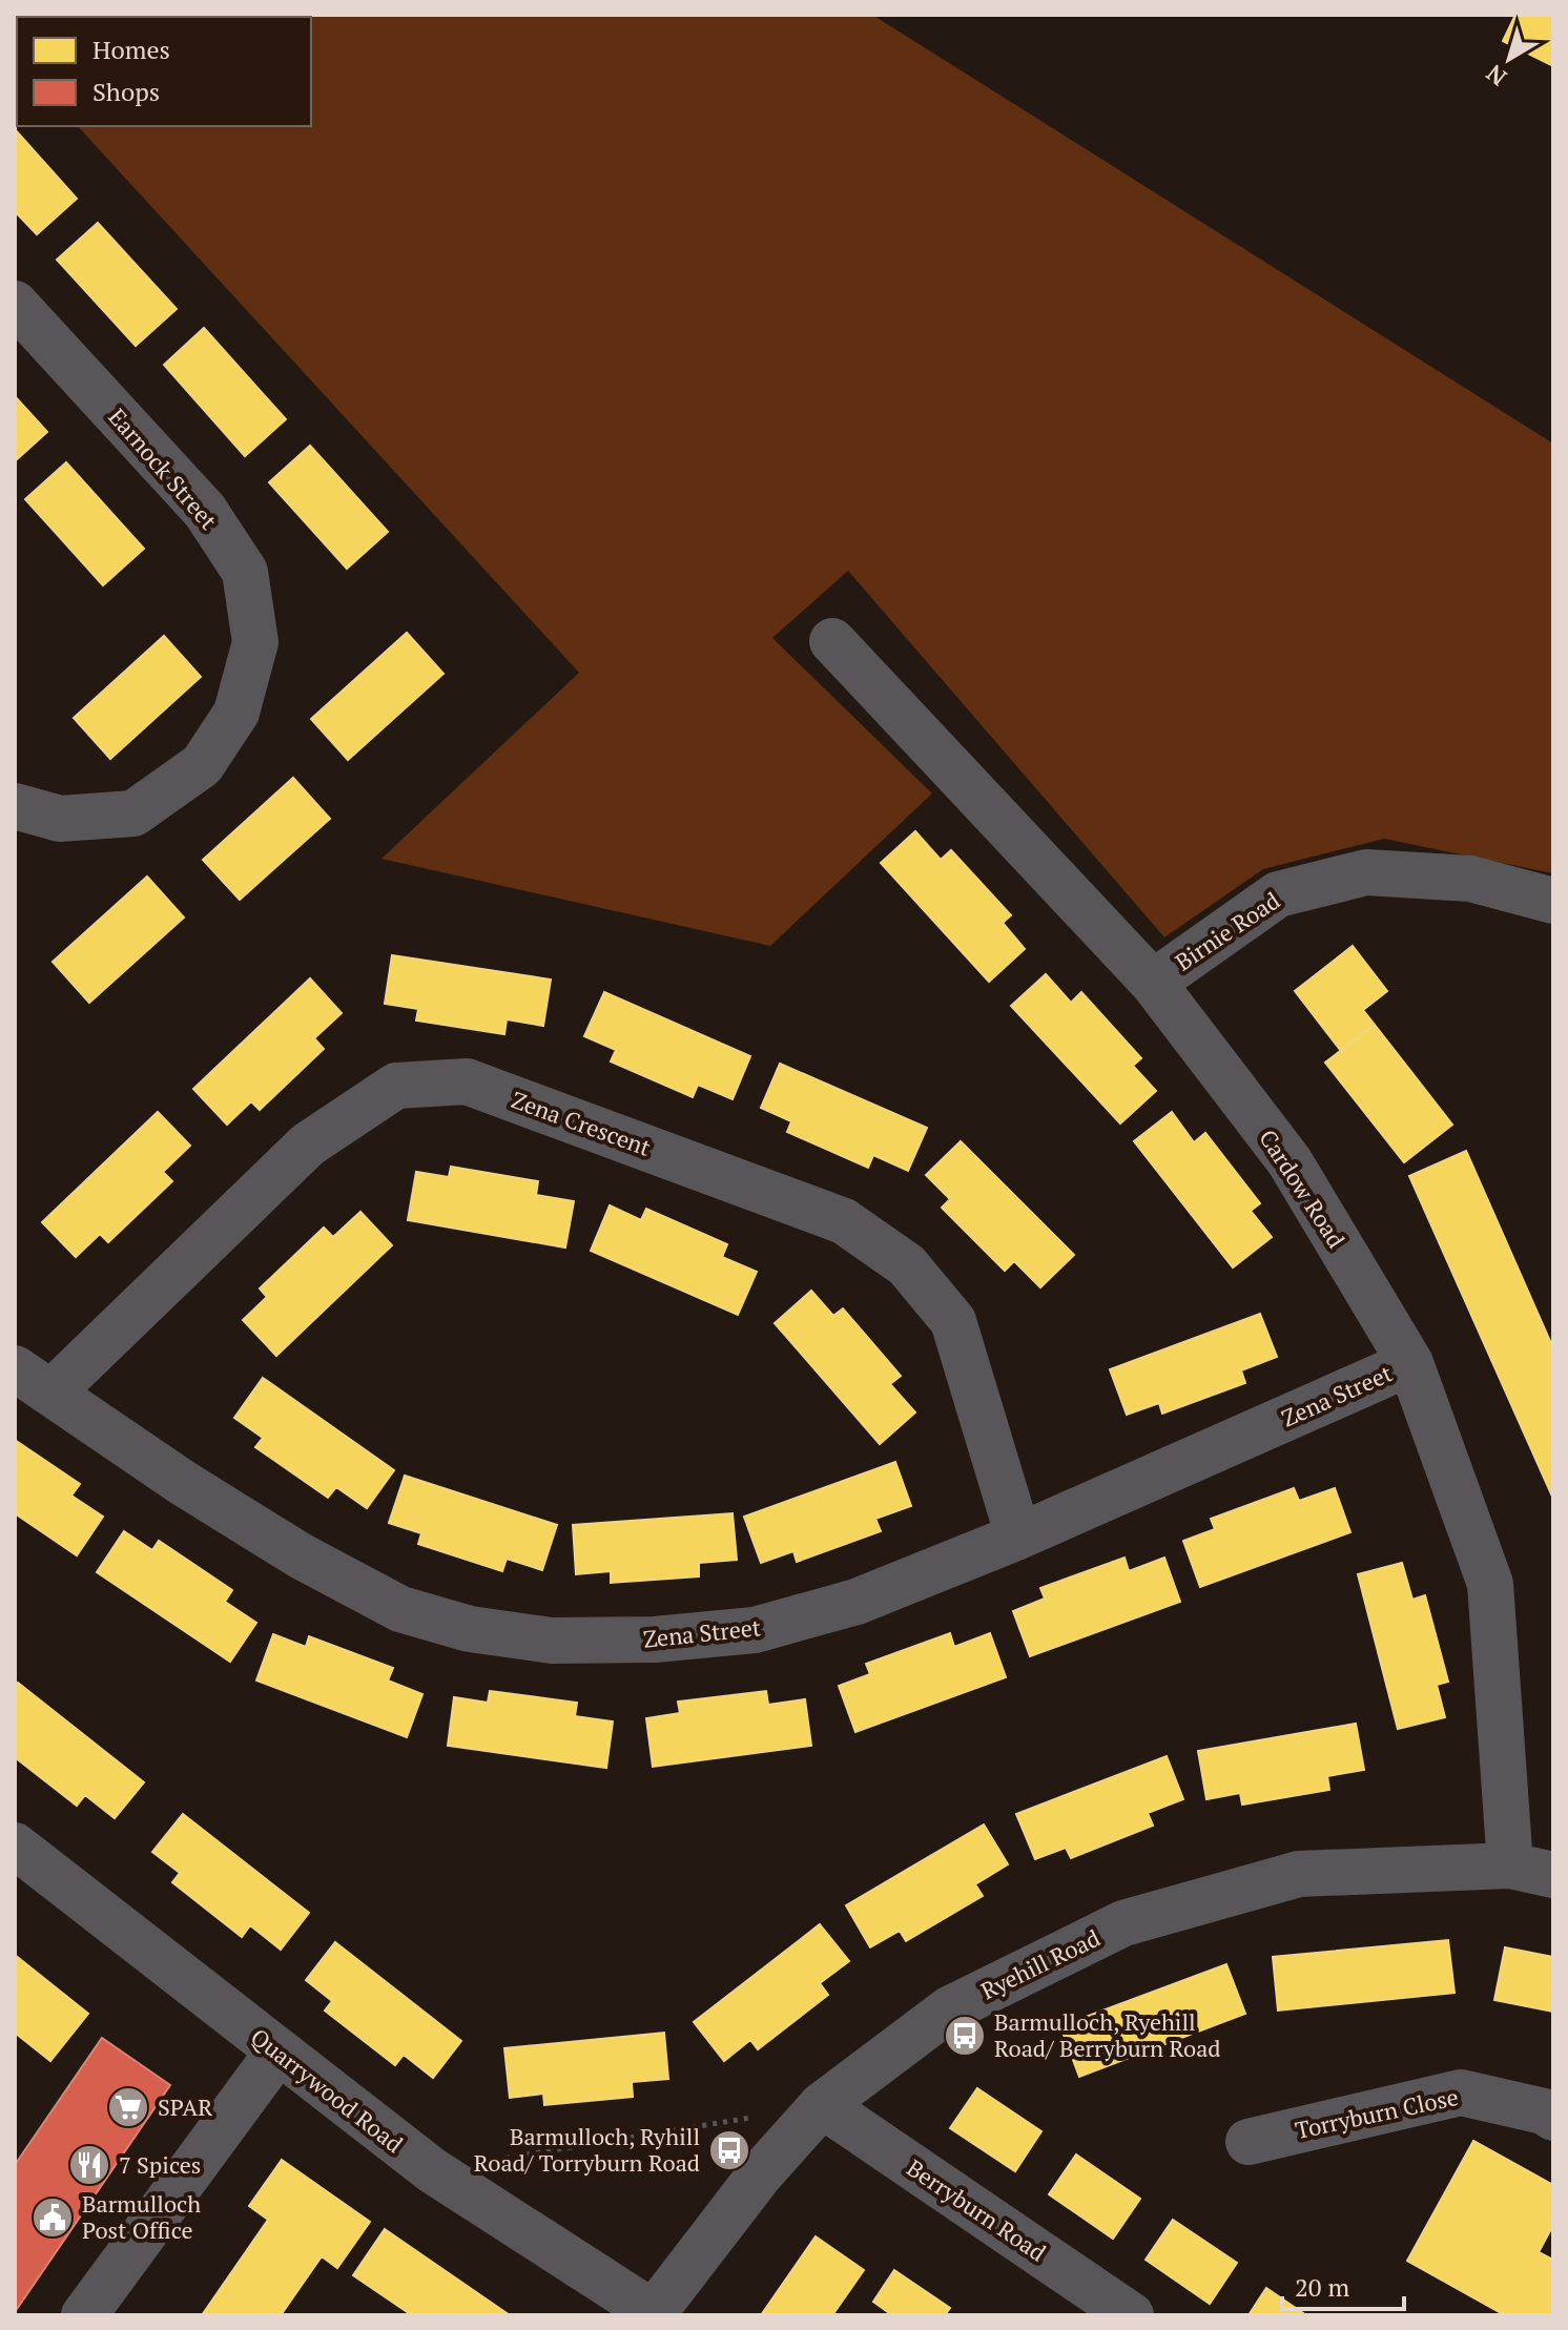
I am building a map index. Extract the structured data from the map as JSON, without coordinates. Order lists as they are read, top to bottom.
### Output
{
  "streets": {
    "street": [
      "Earnock Street",
      "Birnie Road",
      "Zena Crescent",
      "Cardow Road",
      "Zena Street",
      "Ryehill Road",
      "Quarrywood Road",
      "Torryburn Close",
      "Berryburn Road"
    ]
  },
  "crossings": [
    ["Birnie Road", "Cardow Road"],
    ["Zena Crescent", "Zena Street"],
    ["Cardow Road", "Zena Street"],
    ["Cardow Road", "Ryehill Road"],
    ["Ryehill Road", "Quarrywood Road"],
    ["Ryehill Road", "Berryburn Road"]
  ],
  "places": {
    "bus stop": ["Barmulloch, Ryehill Road/ Berryburn Road", "Barmulloch, Ryhill Road/ Torryburn Road"],
    "supermarket": ["SPAR"],
    "restaurant": ["7 Spices"],
    "public building": ["Barmulloch Post Office"]
  },
  "legend": ["Homes", "Shops"],
  "scale_bar": "20 m",
  "north": "bottom left"
}
